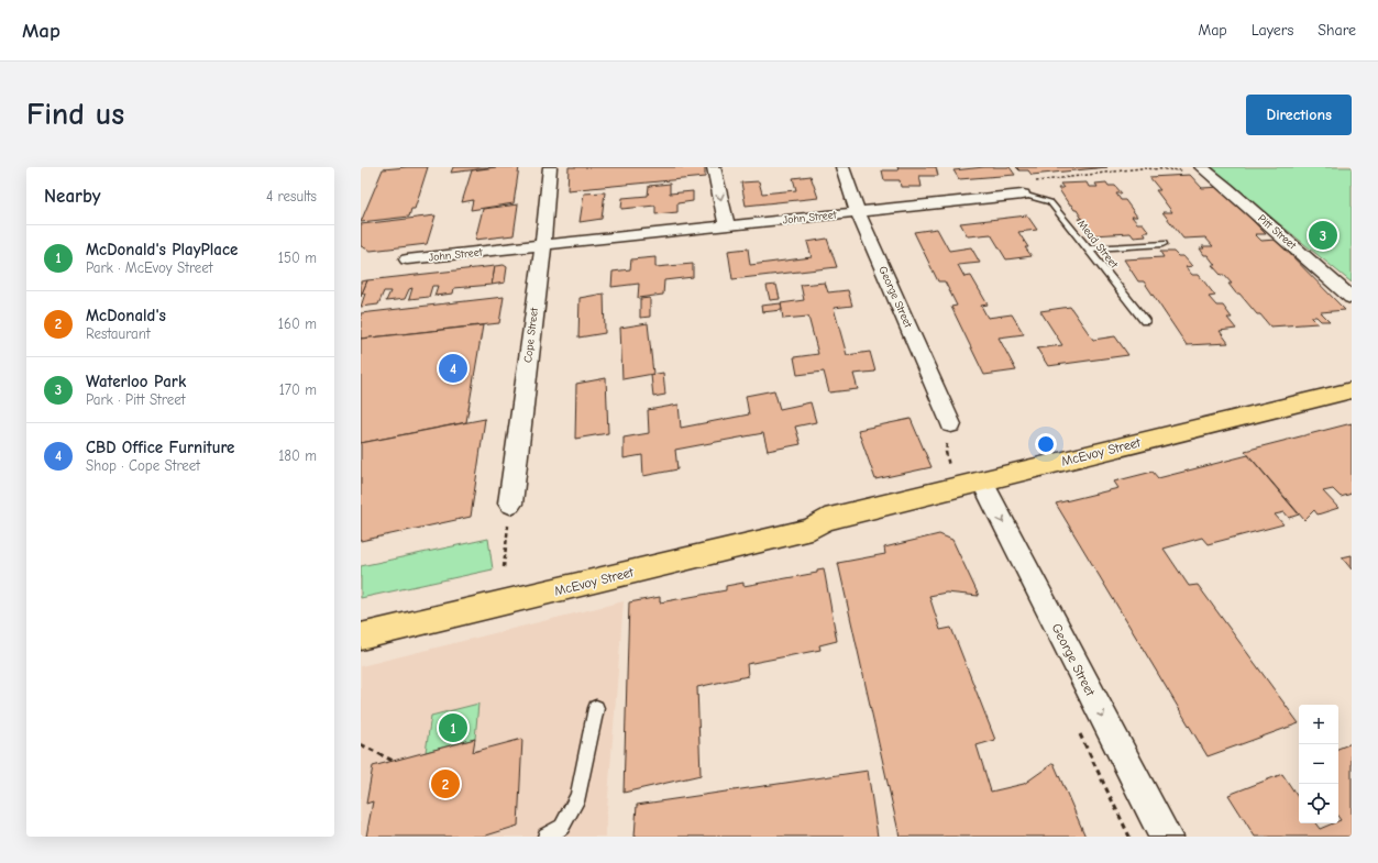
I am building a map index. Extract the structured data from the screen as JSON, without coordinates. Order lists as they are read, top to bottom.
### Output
{
  "streets": {
    "main road": ["McEvoy Street"],
    "street": [
      "John Street",
      "Pitt Street",
      "George Street",
      "Cope Street"
    ],
    "lane": ["Mead Street"]
  },
  "crossings": [
    ["John Street", "Mead Street"],
    ["John Street", "George Street"],
    ["John Street", "Cope Street"],
    ["George Street", "McEvoy Street"]
  ],
  "one_way": ["George Street"],
  "page": {
    "header": "Map",
    "nav": ["Map", "Layers", "Share"],
    "buttons": "Directions",
    "title": "Find us",
    "heading": ["Nearby", "4 results"],
    "pins": [
      "3",
      "4",
      "1",
      "2"
    ],
    "list": [
      {
        "mark": "1",
        "name": "McDonald's PlayPlace",
        "note": "Park · McEvoy Street",
        "value": "150 m"
      },
      {
        "mark": "2",
        "name": "McDonald's",
        "note": "Restaurant",
        "value": "160 m"
      },
      {
        "mark": "3",
        "name": "Waterloo Park",
        "note": "Park · Pitt Street",
        "value": "170 m"
      },
      {
        "mark": "4",
        "name": "CBD Office Furniture",
        "note": "Shop · Cope Street",
        "value": "180 m"
      }
    ],
    "map_buttons": ["+", "−"]
  }
}
